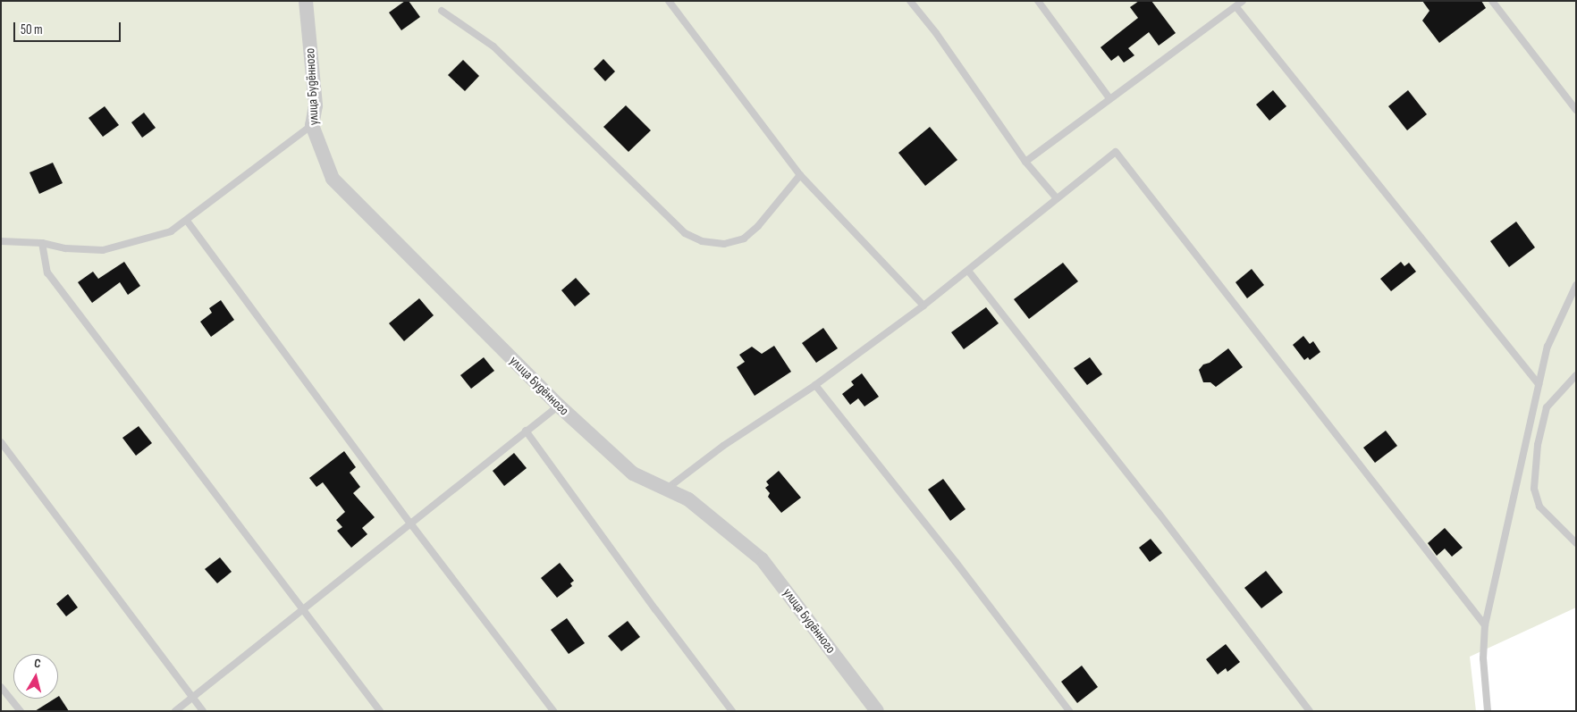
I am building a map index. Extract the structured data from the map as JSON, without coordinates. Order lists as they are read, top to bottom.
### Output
{
  "streets": {
    "street": ["улица Будённого"]
  },
  "scale_bar": "50 m",
  "north": "top"
}
